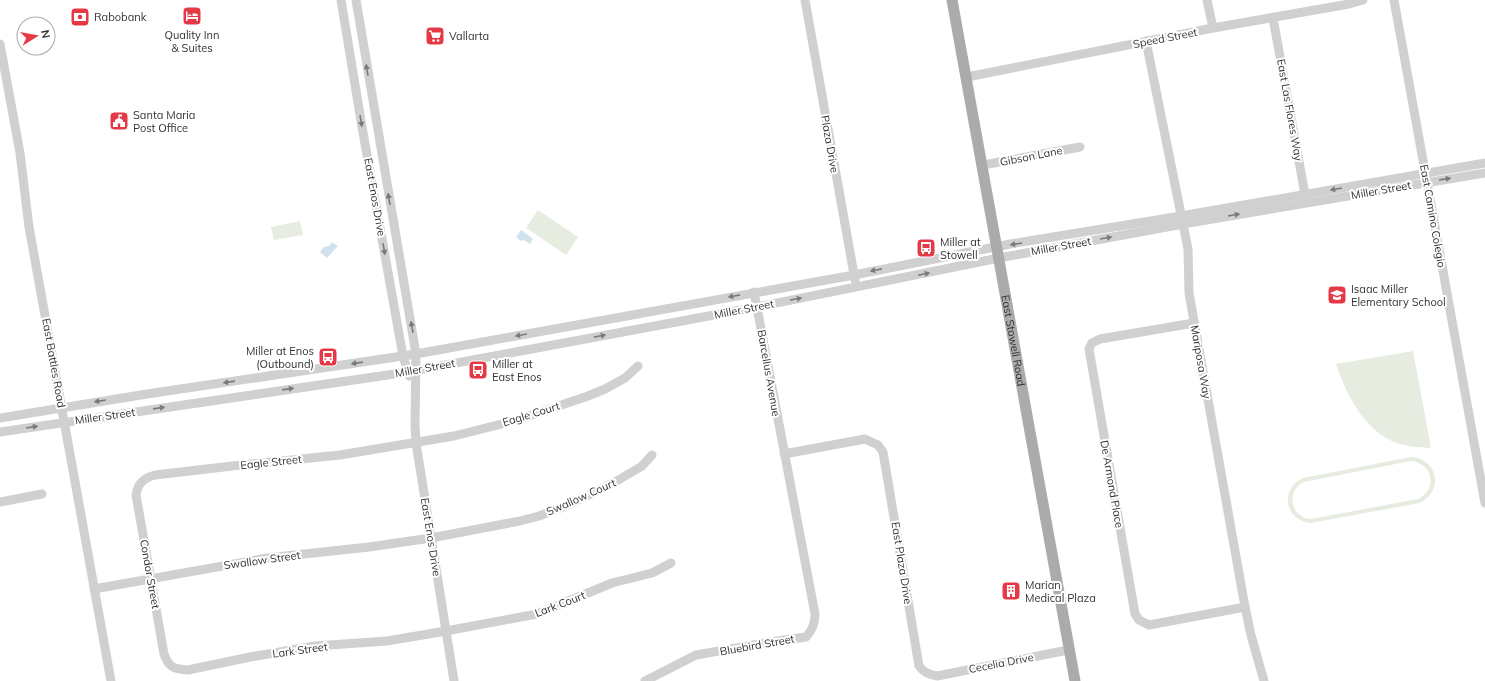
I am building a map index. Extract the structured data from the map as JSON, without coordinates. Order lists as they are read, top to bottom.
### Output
{
  "streets": {
    "main road": ["East Stowell Road"],
    "street": [
      "Speed Street",
      "East Las Flores Way",
      "Plaza Drive",
      "Gibson Lane",
      "Miller Street",
      "East Enos Drive",
      "East Camino Colegio",
      "Mariposa Way",
      "East Battles Road",
      "Barcellus Avenue",
      "Eagle Court",
      "Eagle Street",
      "De Armond Place",
      "Swallow Court",
      "Swallow Street",
      "East Plaza Drive",
      "Condor Street",
      "Lark Court",
      "Bluebird Street",
      "Lark Street",
      "Cecelia Drive"
    ]
  },
  "crossings": [
    ["Speed Street", "East Las Flores Way"],
    ["Speed Street", "East Stowell Road"],
    ["Speed Street", "Mariposa Way"],
    ["East Las Flores Way", "Miller Street"],
    ["Plaza Drive", "Miller Street"],
    ["Gibson Lane", "East Stowell Road"],
    ["Miller Street", "East Enos Drive"],
    ["Miller Street", "East Camino Colegio"],
    ["Miller Street", "East Stowell Road"],
    ["Miller Street", "Mariposa Way"],
    ["Miller Street", "East Battles Road"],
    ["Miller Street", "Barcellus Avenue"],
    ["East Enos Drive", "Eagle Court"],
    ["East Enos Drive", "Eagle Street"],
    ["East Enos Drive", "Swallow Court"],
    ["East Enos Drive", "Swallow Street"],
    ["East Enos Drive", "Lark Court"],
    ["East Enos Drive", "Lark Street"],
    ["East Stowell Road", "Cecelia Drive"],
    ["Mariposa Way", "De Armond Place"],
    ["East Battles Road", "Swallow Street"],
    ["Barcellus Avenue", "East Plaza Drive"],
    ["Barcellus Avenue", "Bluebird Street"],
    ["Eagle Court", "Eagle Street"],
    ["Eagle Street", "Condor Street"],
    ["Swallow Court", "Swallow Street"],
    ["Swallow Street", "Condor Street"],
    ["East Plaza Drive", "Bluebird Street"],
    ["East Plaza Drive", "Cecelia Drive"],
    ["Condor Street", "Lark Street"],
    ["Lark Court", "Lark Street"]
  ],
  "places": {
    "hotel": ["Quality Inn & Suites"],
    "bank": ["Rabobank"],
    "supermarket": ["Vallarta"],
    "public building": ["Santa Maria Post Office"],
    "bus stop": ["Miller at Stowell", "Miller at Enos (Outbound)", "Miller at East Enos"],
    "school or university": ["Isaac Miller Elementary School"],
    "building": ["Marian Medical Plaza"]
  },
  "north": "right"
}
